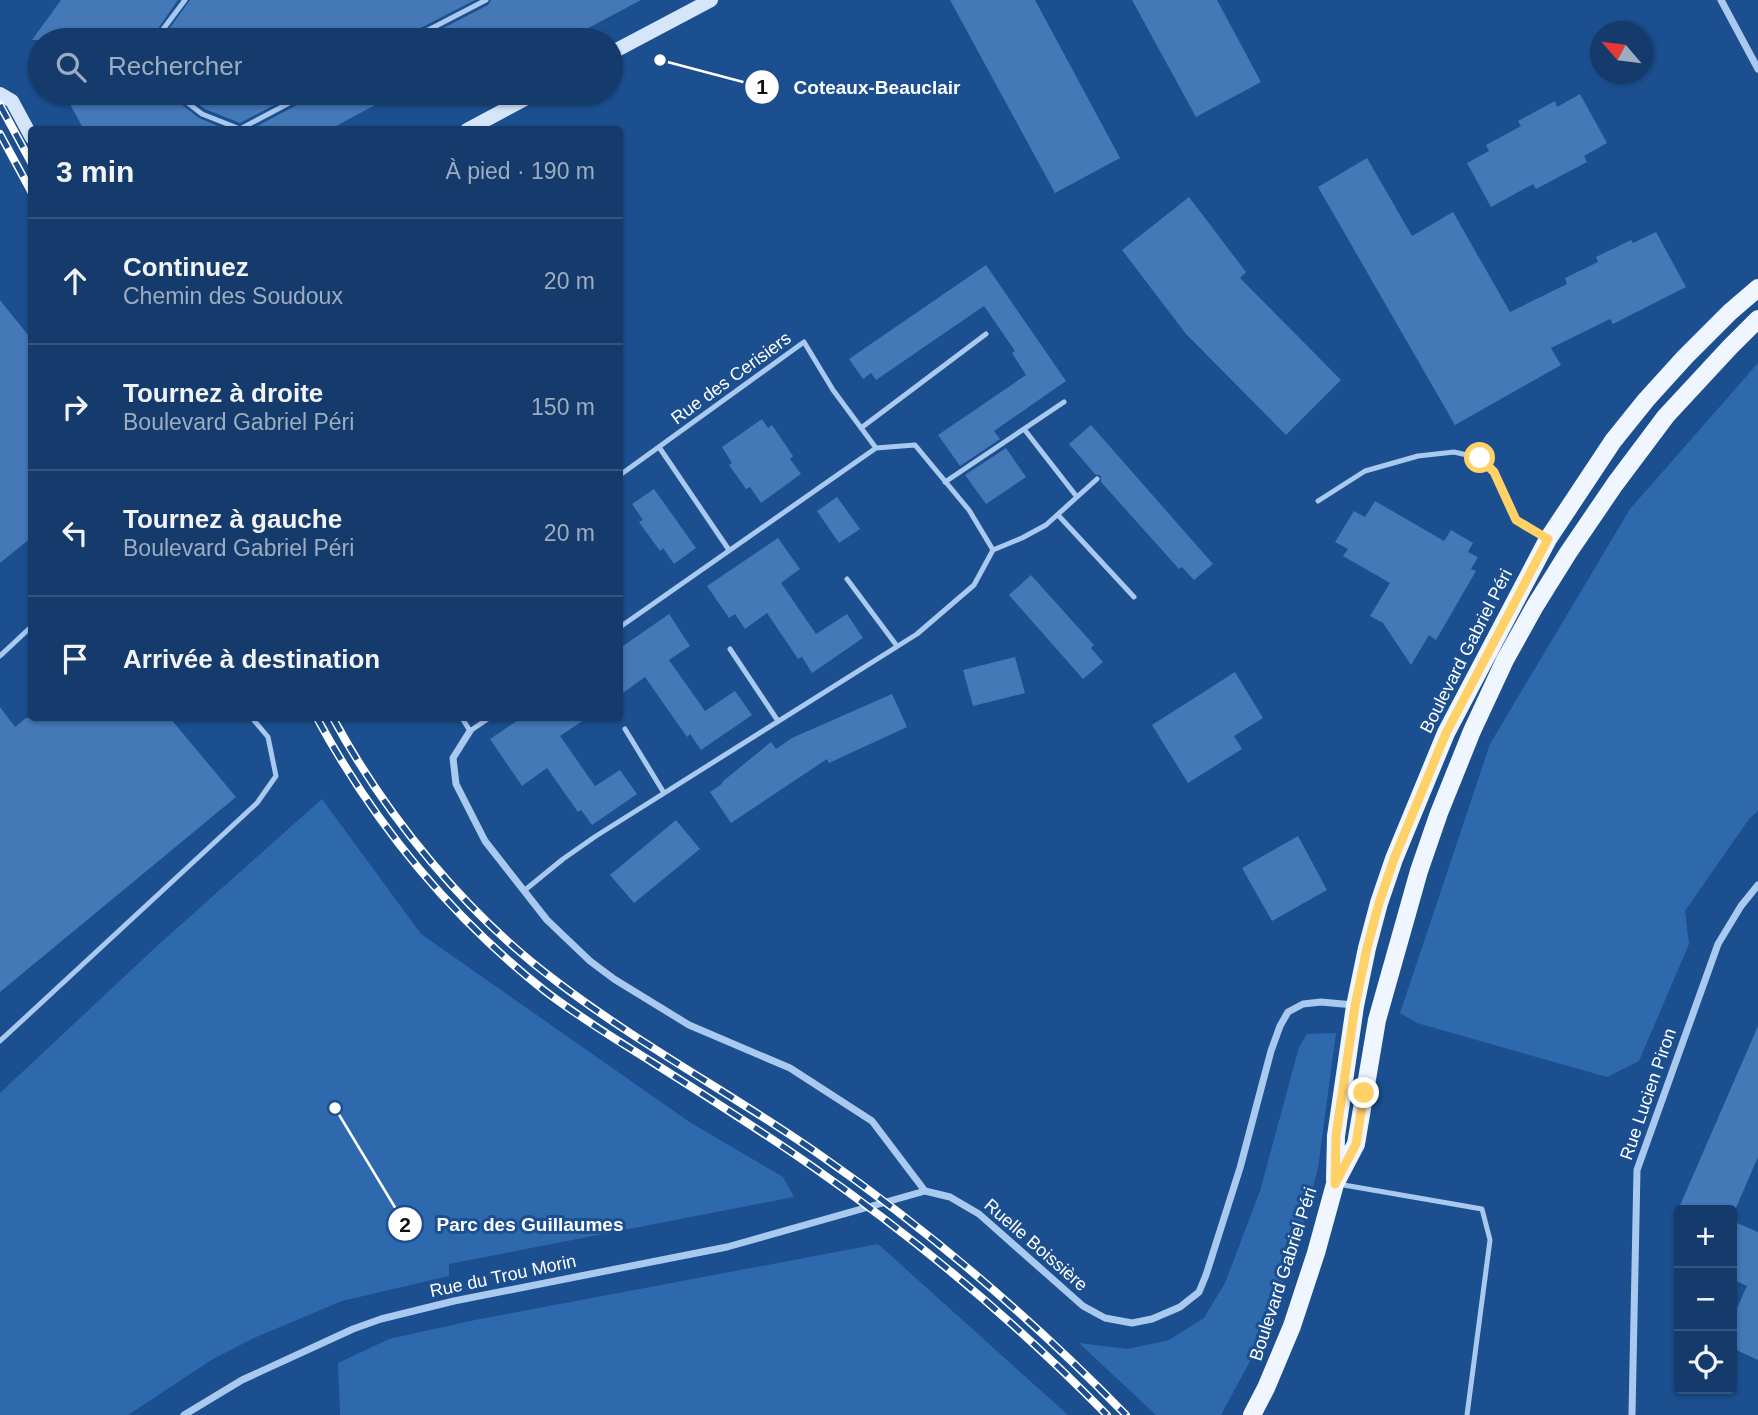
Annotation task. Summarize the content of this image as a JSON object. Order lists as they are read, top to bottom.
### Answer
{
  "streets": {
    "main road": ["Boulevard Gabriel Péri"],
    "street": ["Rue Lucien Piron", "Ruelle Boissière", "Rue du Trou Morin"],
    "lane": ["Rue des Cerisiers"]
  },
  "crossings": [
    ["Boulevard Gabriel Péri", "Ruelle Boissière"],
    ["Ruelle Boissière", "Rue du Trou Morin"]
  ],
  "places": ["Coteaux-Beauclair", "Parc des Guillaumes"],
  "north": "top left",
  "page": {
    "search": "Rechercher",
    "heading": ["3 min", "À pied · 190 m"],
    "list": [
      ["Continuez", "Chemin des Soudoux", "20 m"],
      ["Tournez à droite", "Boulevard Gabriel Péri", "150 m"],
      ["Tournez à gauche", "Boulevard Gabriel Péri", "20 m"],
      "Arrivée à destination"
    ],
    "map_buttons": ["+", "−"]
  }
}
